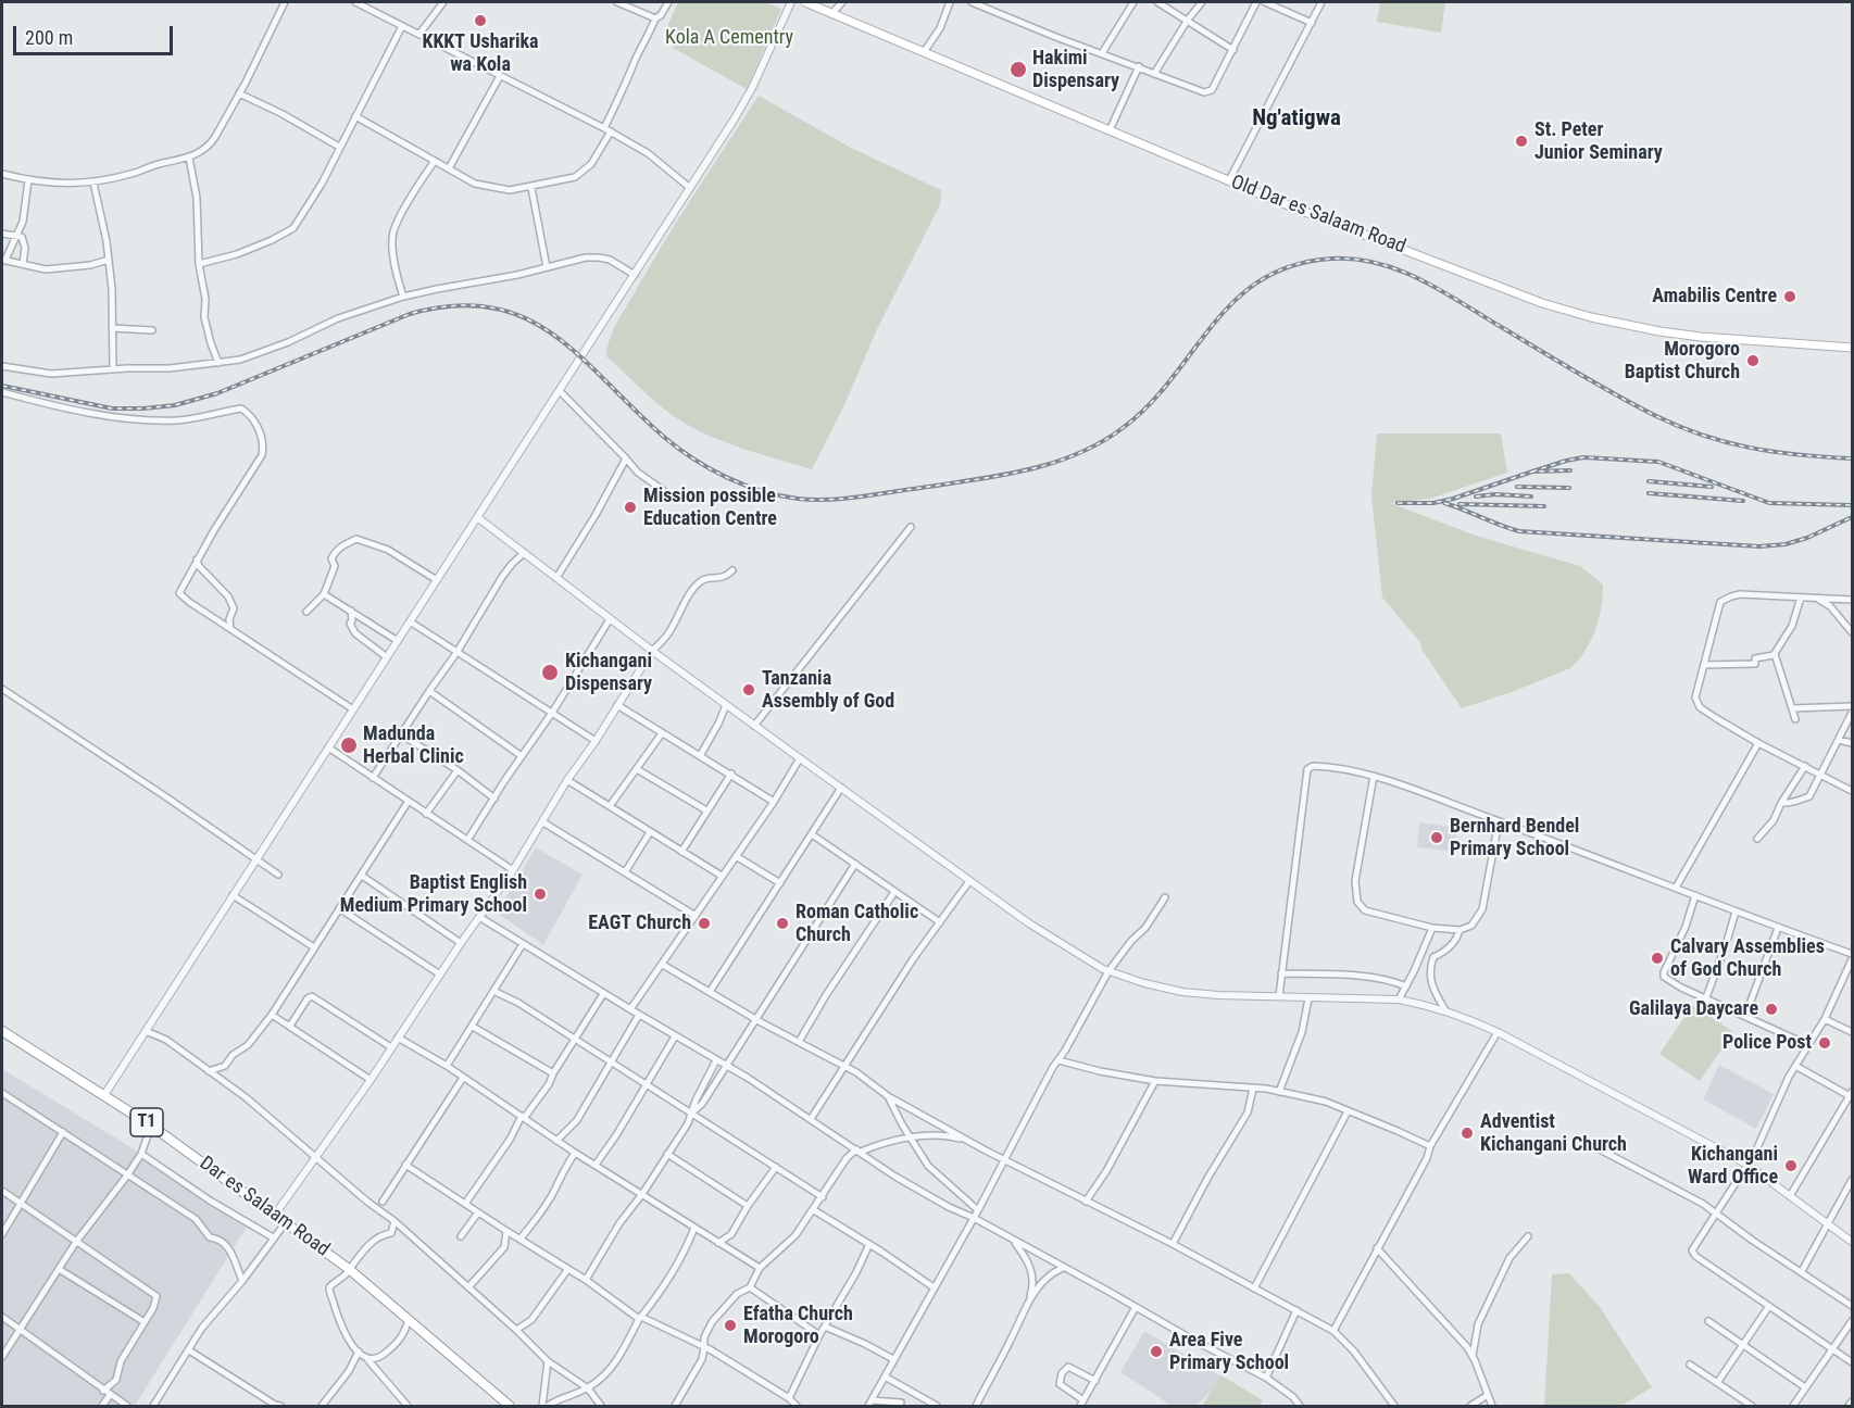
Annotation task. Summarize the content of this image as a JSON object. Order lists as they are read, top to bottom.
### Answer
{
  "streets": {
    "highway": ["T1", "Dar es Salaam Road"],
    "main road": ["Old Dar es Salaam Road"]
  },
  "districts": ["Ng'atigwa"],
  "parks": ["Kola A Cementry"],
  "places": [
    "KKKT Usharika wa Kola",
    "Hakimi Dispensary",
    "St. Peter Junior Seminary",
    "Amabilis Centre",
    "Morogoro Baptist Church",
    "Mission possible Education Centre",
    "Kichangani Dispensary",
    "Tanzania Assembly of God",
    "Madunda Herbal Clinic",
    "Bernhard Bendel Primary School",
    "Baptist English Medium Primary School",
    "EAGT Church",
    "Roman Catholic Church",
    "Calvary Assemblies of God Church",
    "Galilaya Daycare",
    "Police Post",
    "Adventist Kichangani Church",
    "Kichangani Ward Office",
    "Efatha Church Morogoro",
    "Area Five Primary School"
  ],
  "scale_bar": "200 m"
}
